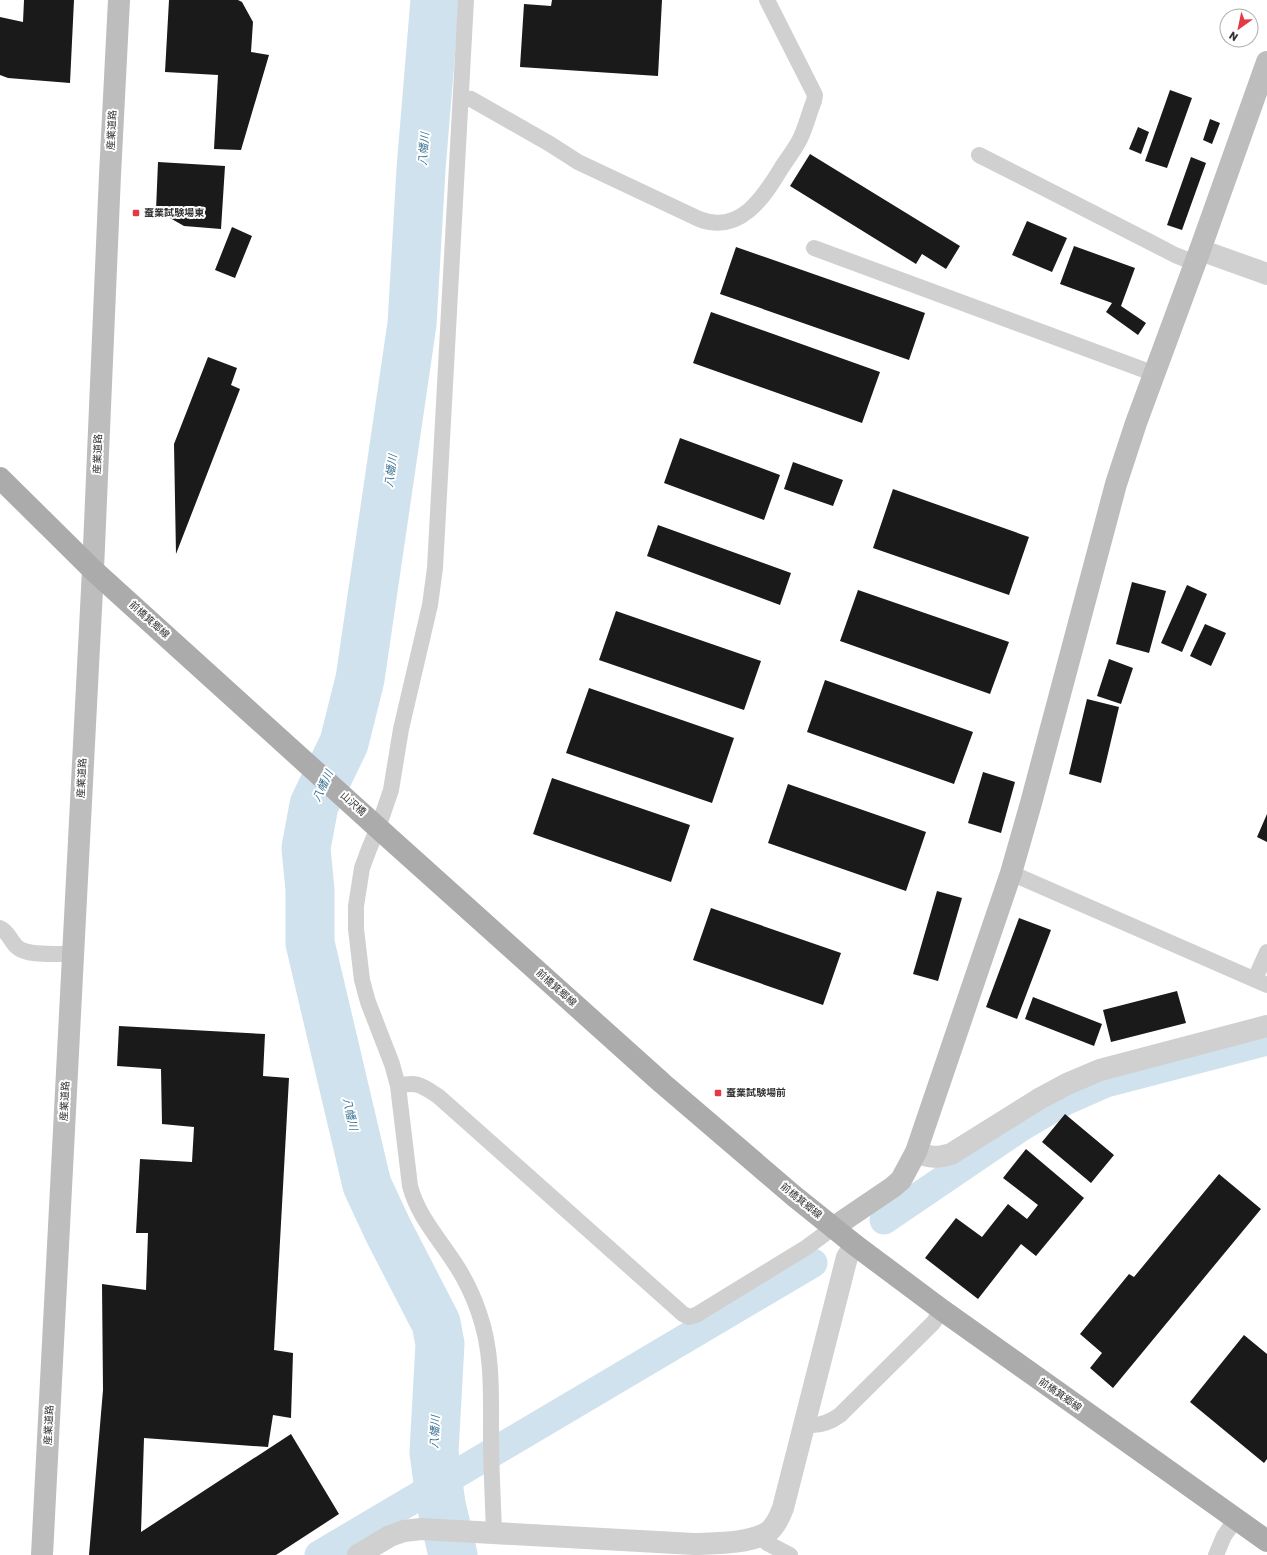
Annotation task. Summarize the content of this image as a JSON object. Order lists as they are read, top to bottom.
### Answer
{
  "streets": {
    "main road": ["前橋箕郷線", "山沢橋"],
    "street": ["産業道路"]
  },
  "crossings": [
    ["産業道路", "前橋箕郷線"],
    ["前橋箕郷線", "山沢橋"]
  ],
  "water": ["八幡川"],
  "places": {
    "transit": ["蚕業試験場東", "蚕業試験場前"]
  },
  "north": "bottom left"
}
